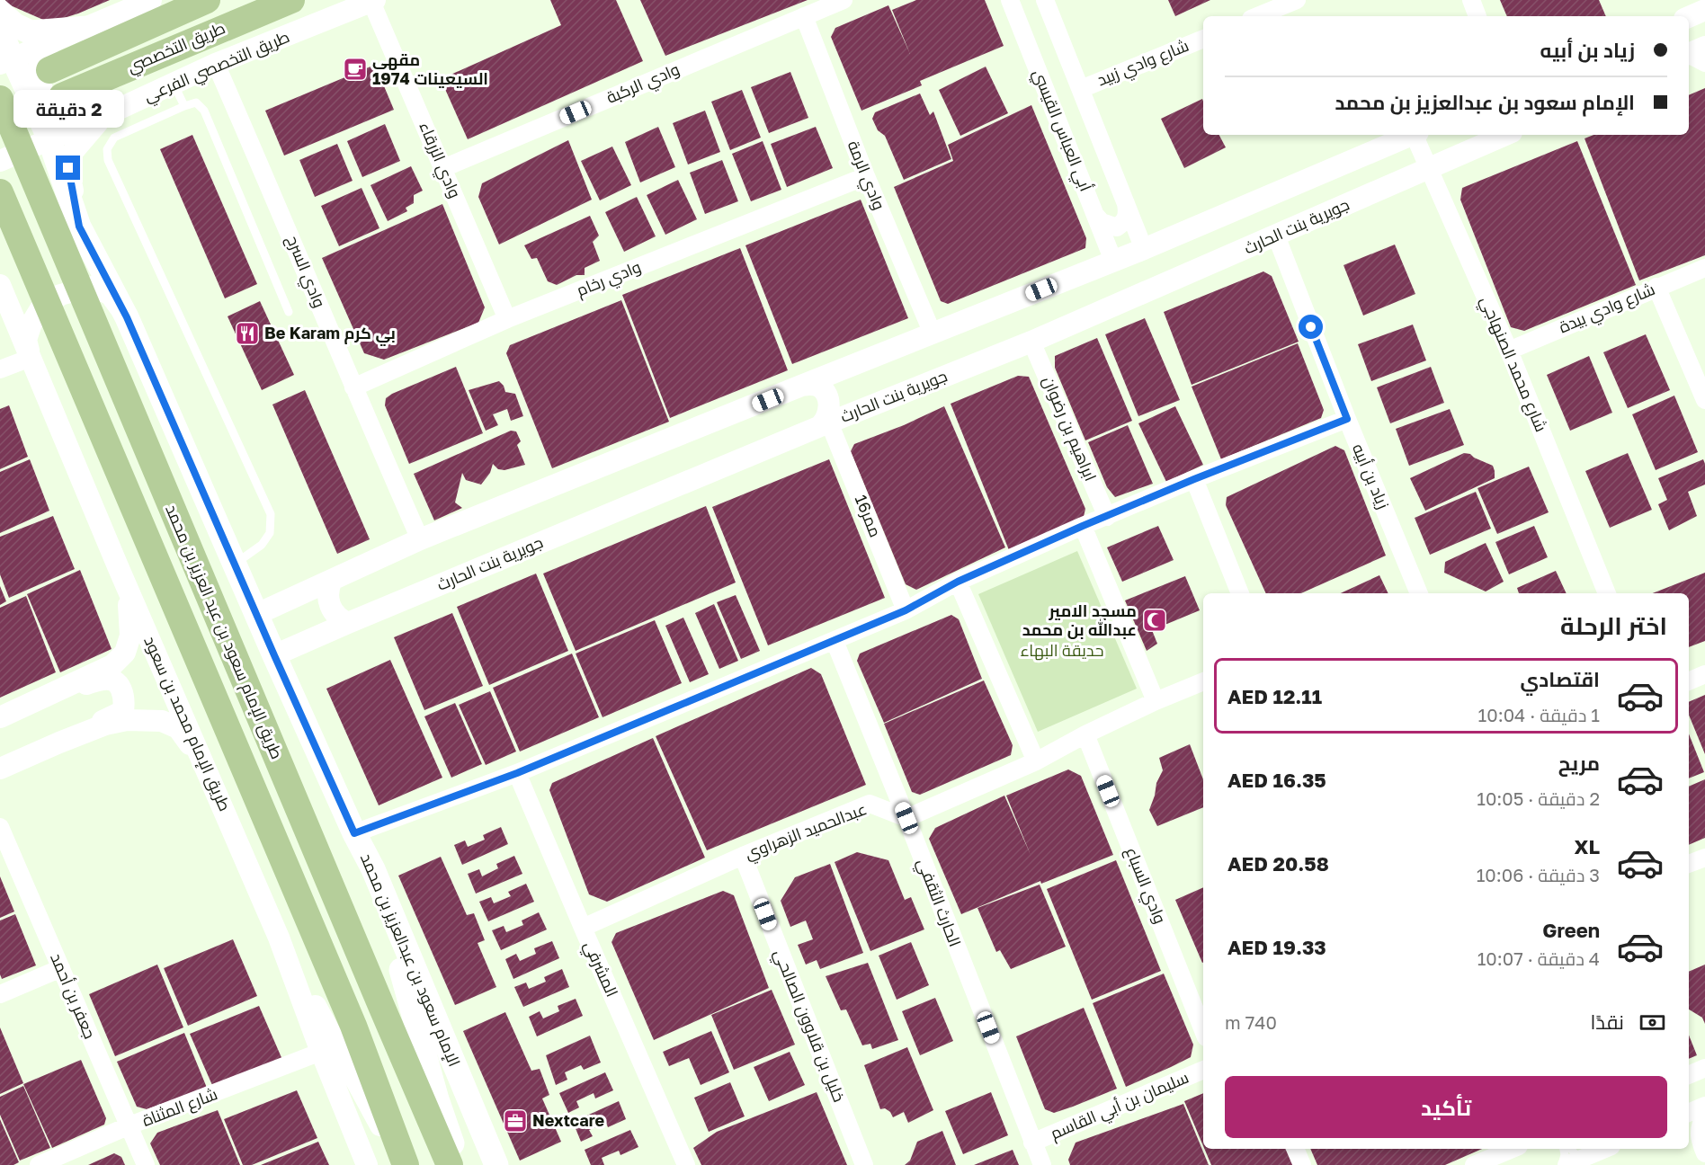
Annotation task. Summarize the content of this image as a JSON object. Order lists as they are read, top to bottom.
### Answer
{
  "streets": {
    "main road": ["طريق التخصصي", "طريق الإمام سعود بن عبد العزيز بن محمد", "الإمام سعود بن عبدالعزيز بن محمد"],
    "street": [
      "شارع وادي زبيد",
      "طريق التخصصي الفرعي",
      "وادي الركبة",
      "أبي العباس القيسي",
      "وادي الزرقاء",
      "وادي الرمة",
      "جويرية بنت الحارث",
      "وادي السرح",
      "وادي رخام",
      "شارع وادي بيدة",
      "شارع محمد الصنهاجي",
      "ابراهيم بن رضوان",
      "زياد بن أبيه",
      "ممر16",
      "طريق الإمام محمد بن سعود",
      "عبدالحميد الزهراوي",
      "وادي السباع",
      "الحارث الثقفي",
      "المشرفي",
      "جعفر بن أحمد",
      "خليل بن قلاوون الصالحي",
      "سليمان بن أبي القاسم",
      "شارع المثناة"
    ]
  },
  "crossings": [
    ["شارع وادي زبيد", "أبي العباس القيسي"],
    ["طريق التخصصي الفرعي", "وادي الزرقاء"],
    ["طريق التخصصي الفرعي", "وادي السرح"],
    ["طريق التخصصي الفرعي", "الإمام سعود بن عبدالعزيز بن محمد"],
    ["وادي الركبة", "وادي الزرقاء"],
    ["وادي الركبة", "وادي الرمة"],
    ["وادي الزرقاء", "وادي رخام"],
    ["وادي الرمة", "وادي رخام"],
    ["جويرية بنت الحارث", "شارع محمد الصنهاجي"],
    ["جويرية بنت الحارث", "ابراهيم بن رضوان"],
    ["جويرية بنت الحارث", "زياد بن أبيه"],
    ["جويرية بنت الحارث", "ممر16"],
    ["جويرية بنت الحارث", "الإمام سعود بن عبدالعزيز بن محمد"],
    ["وادي السرح", "وادي رخام"],
    ["شارع وادي بيدة", "شارع محمد الصنهاجي"],
    ["طريق الإمام محمد بن سعود", "شارع المثناة"],
    ["عبدالحميد الزهراوي", "الحارث الثقفي"],
    ["عبدالحميد الزهراوي", "المشرفي"],
    ["عبدالحميد الزهراوي", "خليل بن قلاوون الصالحي"],
    ["الحارث الثقفي", "سليمان بن أبي القاسم"],
    ["جعفر بن أحمد", "شارع المثناة"]
  ],
  "parks": ["حديقة البهاء"],
  "places": {
    "cafe": ["مقهى السيعينات 1974"],
    "restaurant": ["Be Karam بي كرم"],
    "mosque": ["مسجد الامير عبدالله بن محمد"],
    "office": ["Nextcare"]
  },
  "page": {
    "banner": ["زياد بن أبيه", "الإمام سعود بن عبدالعزيز بن محمد"],
    "bubble": "2 دقيقة",
    "heading": "اختر الرحلة",
    "list": [
      {
        "name": "اقتصادي",
        "note": "1 دقيقة · 10:04",
        "value": "AED 12.11"
      },
      {
        "name": "مريح",
        "note": "2 دقيقة · 10:05",
        "value": "AED 16.35"
      },
      {
        "name": "XL",
        "note": "3 دقيقة · 10:06",
        "value": "AED 20.58"
      },
      {
        "name": "Green",
        "note": "4 دقيقة · 10:07",
        "value": "AED 19.33"
      }
    ],
    "pay": ["نقدًا", "740 m"],
    "buttons": "تأكيد"
  }
}
